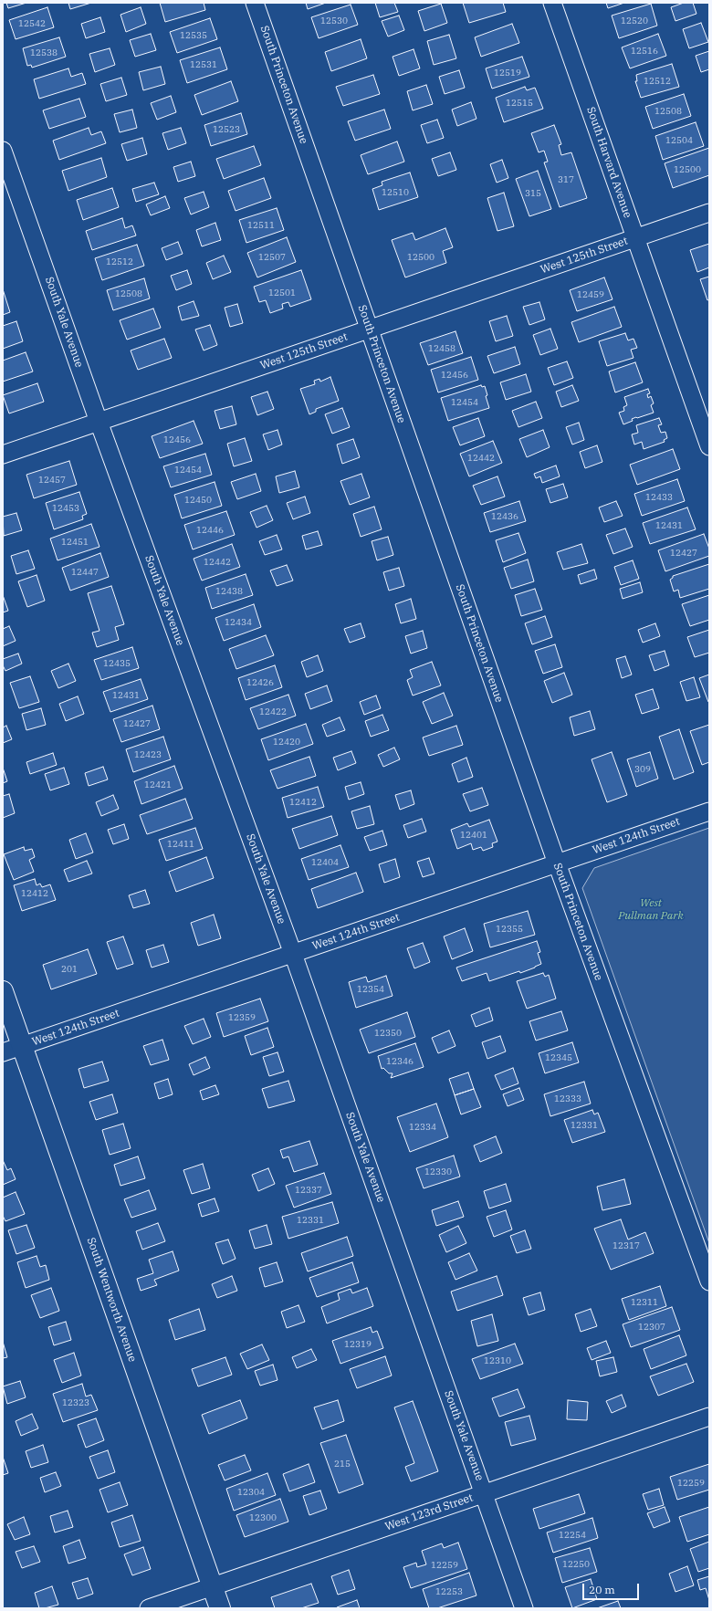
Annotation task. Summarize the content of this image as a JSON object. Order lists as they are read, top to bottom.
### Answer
{
  "streets": {
    "street": [
      "South Princeton Avenue",
      "South Harvard Avenue",
      "West 125th Street",
      "South Yale Avenue",
      "West 124th Street",
      "South Wentworth Avenue",
      "West 123rd Street"
    ]
  },
  "crossings": [
    ["South Princeton Avenue", "West 125th Street"],
    ["South Princeton Avenue", "West 124th Street"],
    ["South Harvard Avenue", "West 125th Street"],
    ["West 125th Street", "South Yale Avenue"],
    ["South Yale Avenue", "West 124th Street"],
    ["South Yale Avenue", "West 123rd Street"],
    ["West 124th Street", "South Wentworth Avenue"],
    ["South Wentworth Avenue", "West 123rd Street"]
  ],
  "parks": ["West Pullman Park"],
  "house_numbers": [
    "12530",
    "12520",
    "12542",
    "12535",
    "12516",
    "12538",
    "12531",
    "12519",
    "12512",
    "12515",
    "12508",
    "12523",
    "12504",
    "12500",
    "317",
    "12510",
    "315",
    "12511",
    "12507",
    "12500",
    "12512",
    "12501",
    "12508",
    "12459",
    "12458",
    "12456",
    "12454",
    "12456",
    "12442",
    "12454",
    "12457",
    "12433",
    "12450",
    "12453",
    "12436",
    "12431",
    "12446",
    "12451",
    "12427",
    "12442",
    "12447",
    "12438",
    "12434",
    "12435",
    "12426",
    "12431",
    "12422",
    "12427",
    "12420",
    "12423",
    "309",
    "12421",
    "12412",
    "12401",
    "12411",
    "12404",
    "12412",
    "12355",
    "201",
    "12354",
    "12359",
    "12350",
    "12345",
    "12346",
    "12333",
    "12331",
    "12334",
    "12330",
    "12337",
    "12331",
    "12317",
    "12311",
    "12307",
    "12319",
    "12310",
    "12323",
    "215",
    "12259",
    "12304",
    "12300",
    "12254",
    "12250",
    "12259",
    "12253"
  ],
  "scale_bar": "20 m"
}
